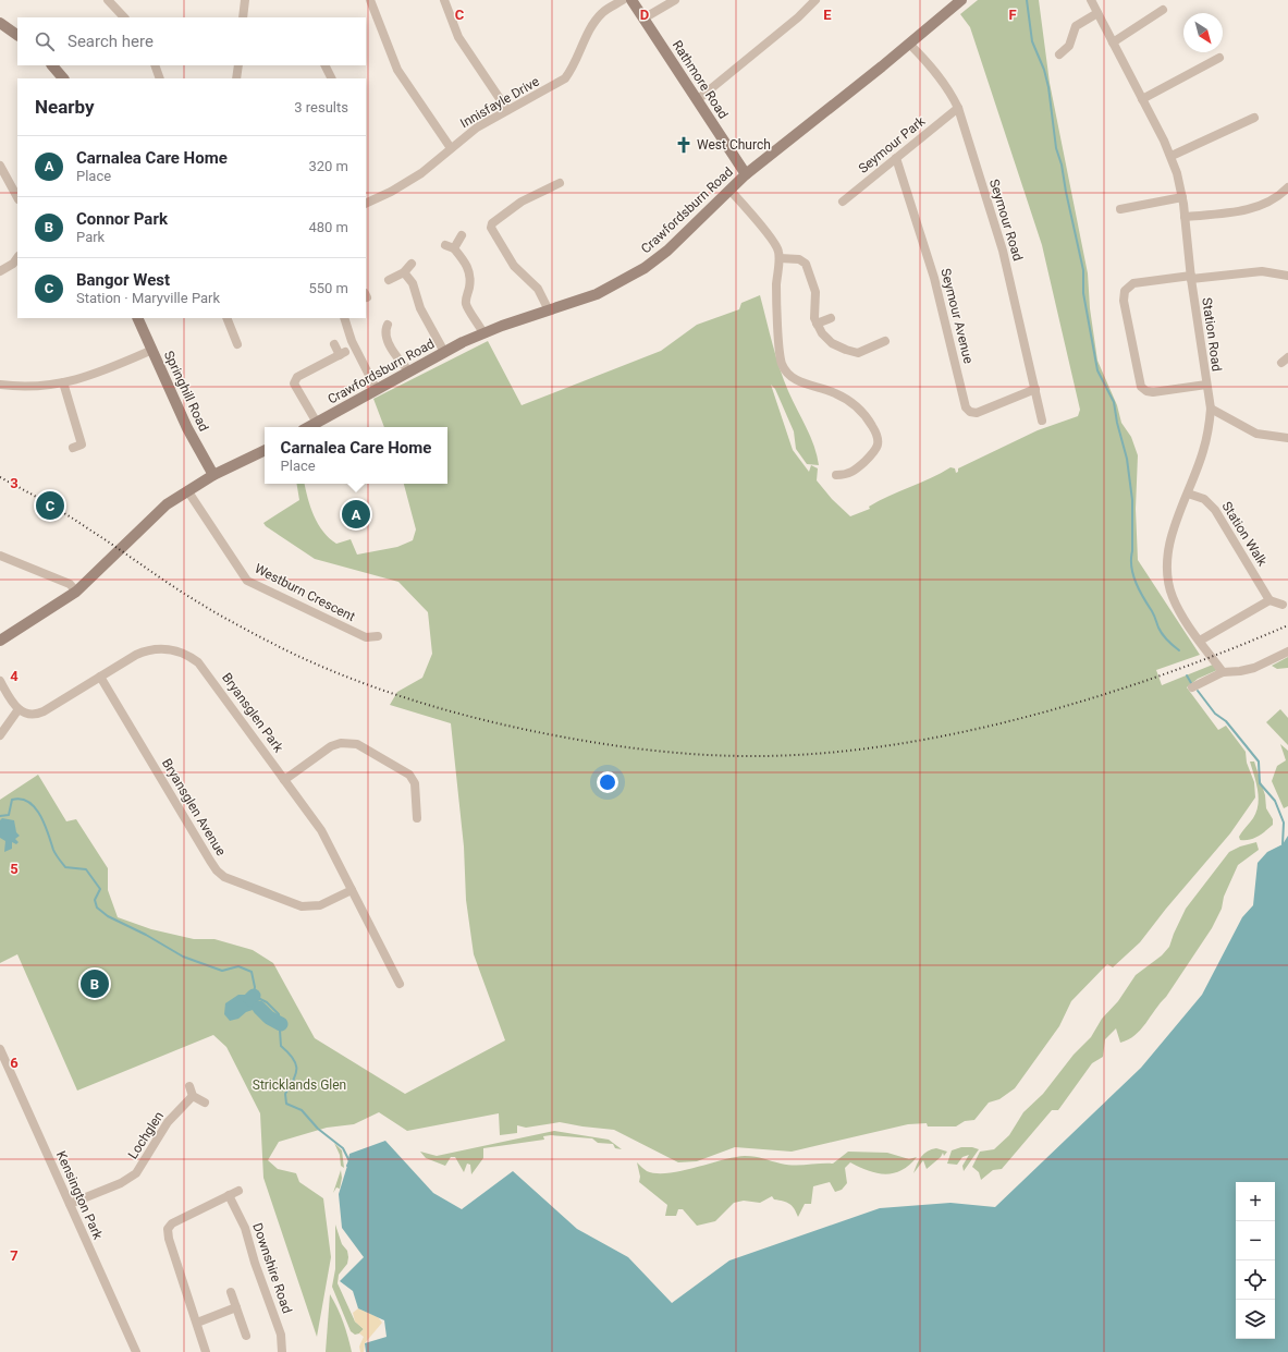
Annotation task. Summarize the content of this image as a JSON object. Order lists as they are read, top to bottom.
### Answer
{
  "streets": {
    "main road": ["Rathmore Road", "Crawfordsburn Road", "Springhill Road"],
    "street": [
      "Innisfayle Drive",
      "Seymour Park",
      "Seymour Road",
      "Seymour Avenue",
      "Station Road",
      "Station Walk",
      "Westburn Crescent",
      "Bryansglen Park",
      "Bryansglen Avenue",
      "Lochglen",
      "Kensington Park",
      "Downshire Road"
    ]
  },
  "crossings": [
    ["Rathmore Road", "Crawfordsburn Road"],
    ["Seymour Park", "Seymour Road"],
    ["Seymour Park", "Seymour Avenue"],
    ["Crawfordsburn Road", "Seymour Road"],
    ["Seymour Road", "Seymour Avenue"],
    ["Station Road", "Station Walk"],
    ["Bryansglen Park", "Bryansglen Avenue"],
    ["Lochglen", "Kensington Park"]
  ],
  "parks": ["Stricklands Glen"],
  "places": {
    "church": ["West Church"]
  },
  "north": "bottom right",
  "page": {
    "search": "Search here",
    "heading": ["Nearby", "3 results"],
    "list": [
      {
        "mark": "A",
        "name": "Carnalea Care Home",
        "note": "Place",
        "value": "320 m"
      },
      {
        "mark": "B",
        "name": "Connor Park",
        "note": "Park",
        "value": "480 m"
      },
      {
        "mark": "C",
        "name": "Bangor West",
        "note": "Station · Maryville Park",
        "value": "550 m"
      }
    ],
    "popup": ["Carnalea Care Home", "Place"],
    "pins": ["C", "A", "B"],
    "map_buttons": ["+", "−"]
  },
  "grid": {
    "columns": [
      "C",
      "D",
      "E",
      "F"
    ],
    "rows": [
      "3",
      "4",
      "5",
      "6",
      "7"
    ]
  }
}
